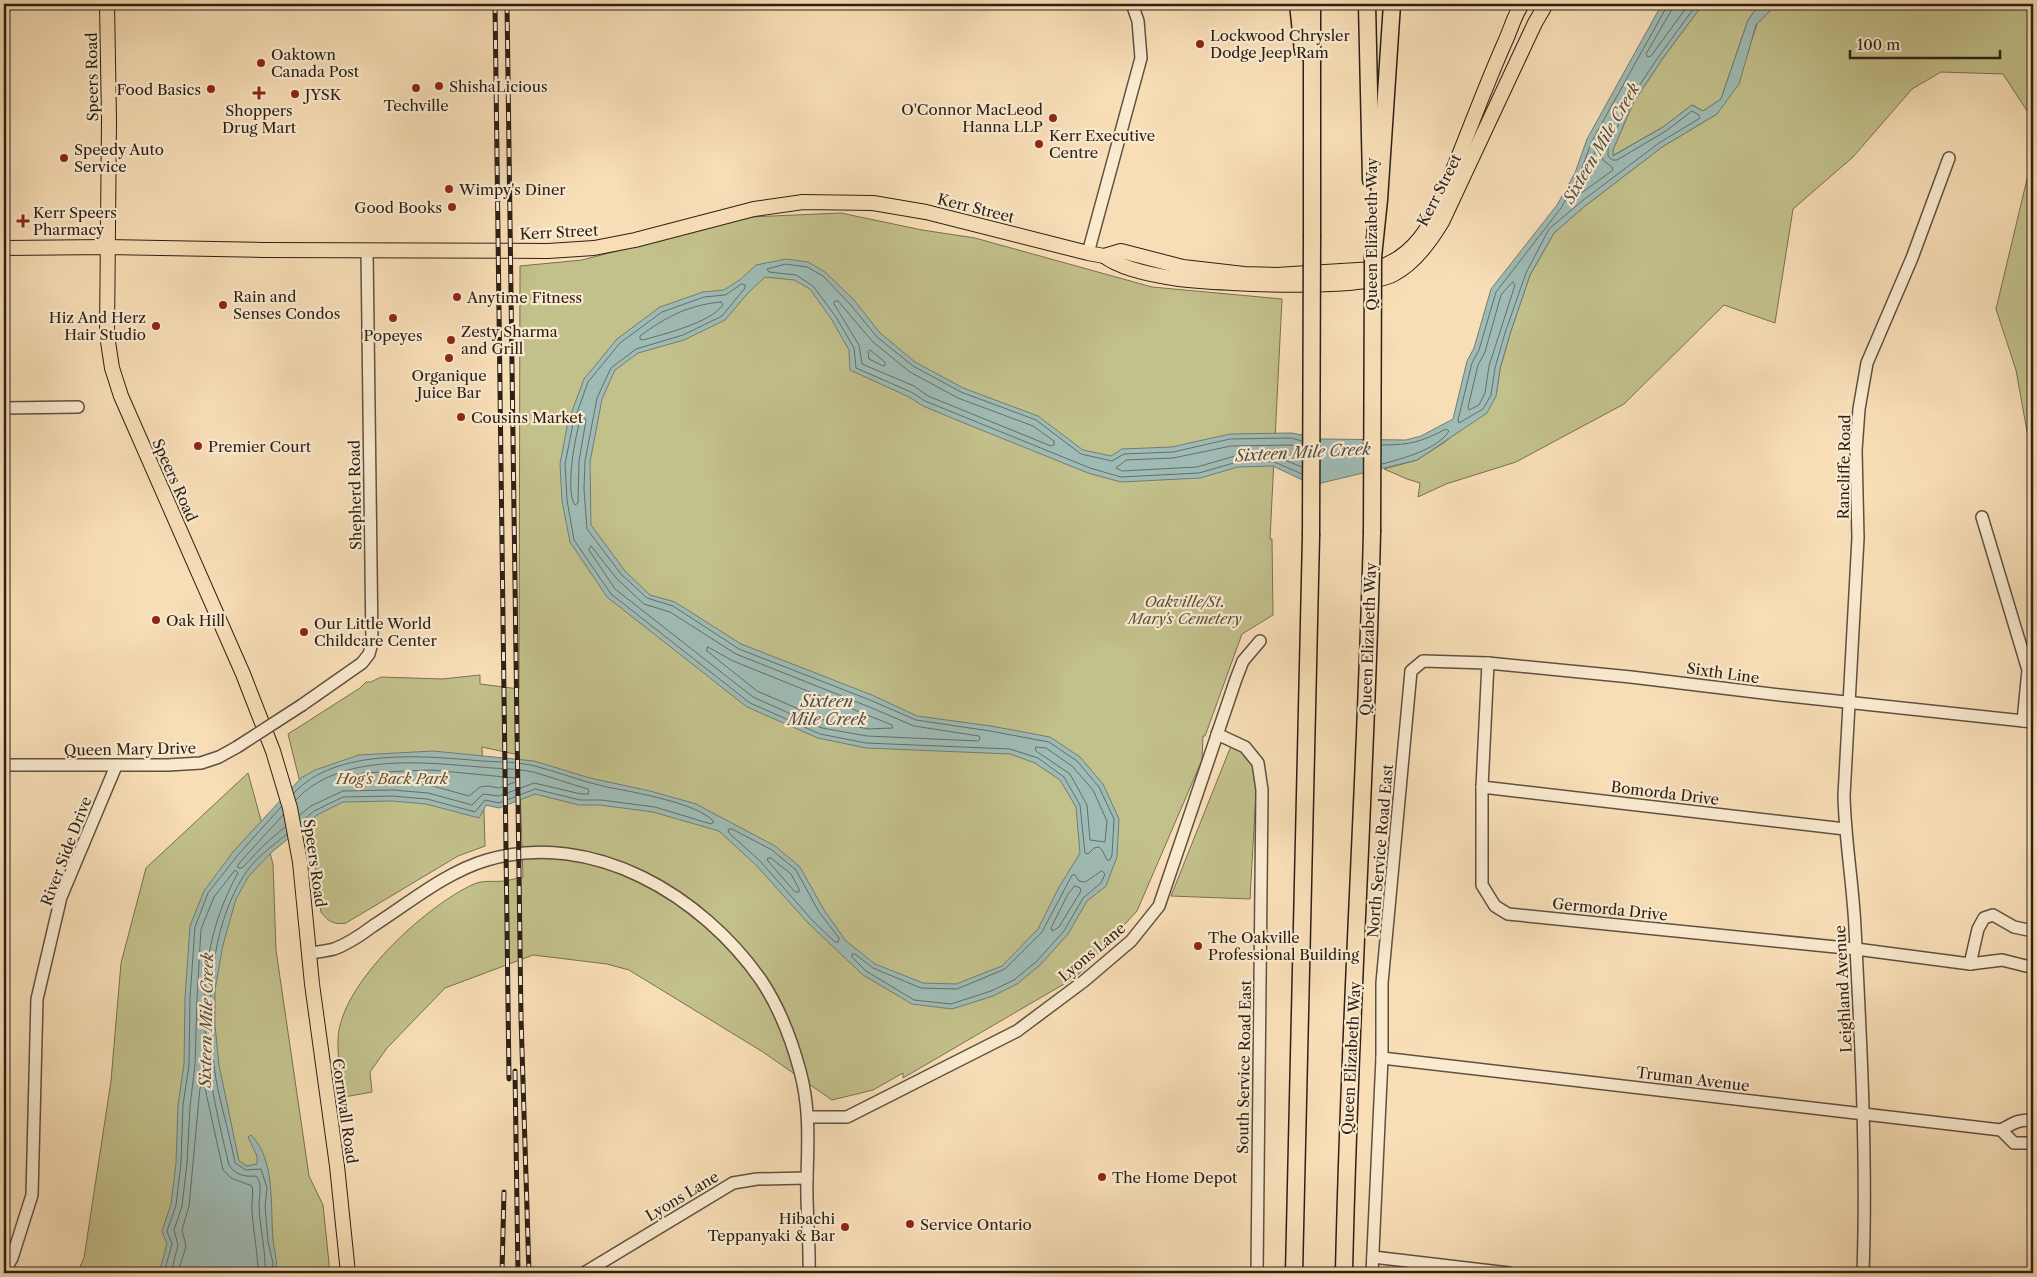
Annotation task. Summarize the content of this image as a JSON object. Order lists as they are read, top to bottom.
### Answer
{
  "streets": {
    "highway": ["Queen Elizabeth Way"],
    "main road": ["Speers Road", "Kerr Street", "Cornwall Road"],
    "street": [
      "Rancliffe Road",
      "Shepherd Road",
      "Sixth Line",
      "Queen Mary Drive",
      "Bomorda Drive",
      "River Side Drive",
      "North Service Road East",
      "Germorda Drive",
      "Lyons Lane",
      "Leighland Avenue",
      "South Service Road East",
      "Truman Avenue"
    ]
  },
  "crossings": [
    ["Speers Road", "Kerr Street"],
    ["Speers Road", "Cornwall Road"],
    ["Kerr Street", "Shepherd Road"],
    ["Rancliffe Road", "Sixth Line"],
    ["Rancliffe Road", "Leighland Avenue"],
    ["Shepherd Road", "Queen Mary Drive"],
    ["Sixth Line", "North Service Road East"],
    ["Sixth Line", "Germorda Drive"],
    ["Sixth Line", "Leighland Avenue"],
    ["Queen Mary Drive", "River Side Drive"],
    ["Bomorda Drive", "Germorda Drive"],
    ["Bomorda Drive", "Leighland Avenue"],
    ["North Service Road East", "Truman Avenue"],
    ["Germorda Drive", "Leighland Avenue"],
    ["Lyons Lane", "South Service Road East"],
    ["Leighland Avenue", "Truman Avenue"]
  ],
  "water": ["Sixteen Mile Creek"],
  "parks": ["Oakville/St. Mary's Cemetery", "Hog's Back Park"],
  "places": {
    "other": [
      "Lockwood Chrysler Dodge Jeep Ram",
      "Oaktown Canada Post",
      "ShishaLicious",
      "Techville",
      "Food Basics",
      "JYSK",
      "O'Connor MacLeod Hanna LLP",
      "Kerr Executive Centre",
      "Speedy Auto Service",
      "Wimpy's Diner",
      "Good Books",
      "Anytime Fitness",
      "Rain and Senses Condos",
      "Popeyes",
      "Hiz And Herz Hair Studio",
      "Zesty Sharma and Grill",
      "Organique Juice Bar",
      "Cousins Market",
      "Premier Court",
      "Oak Hill",
      "Our Little World Childcare Center",
      "The Oakville Professional Building",
      "The Home Depot",
      "Service Ontario",
      "Hibachi Teppanyaki & Bar"
    ],
    "health": ["Shoppers Drug Mart", "Kerr Speers Pharmacy"]
  },
  "scale_bar": "100 m"
}
